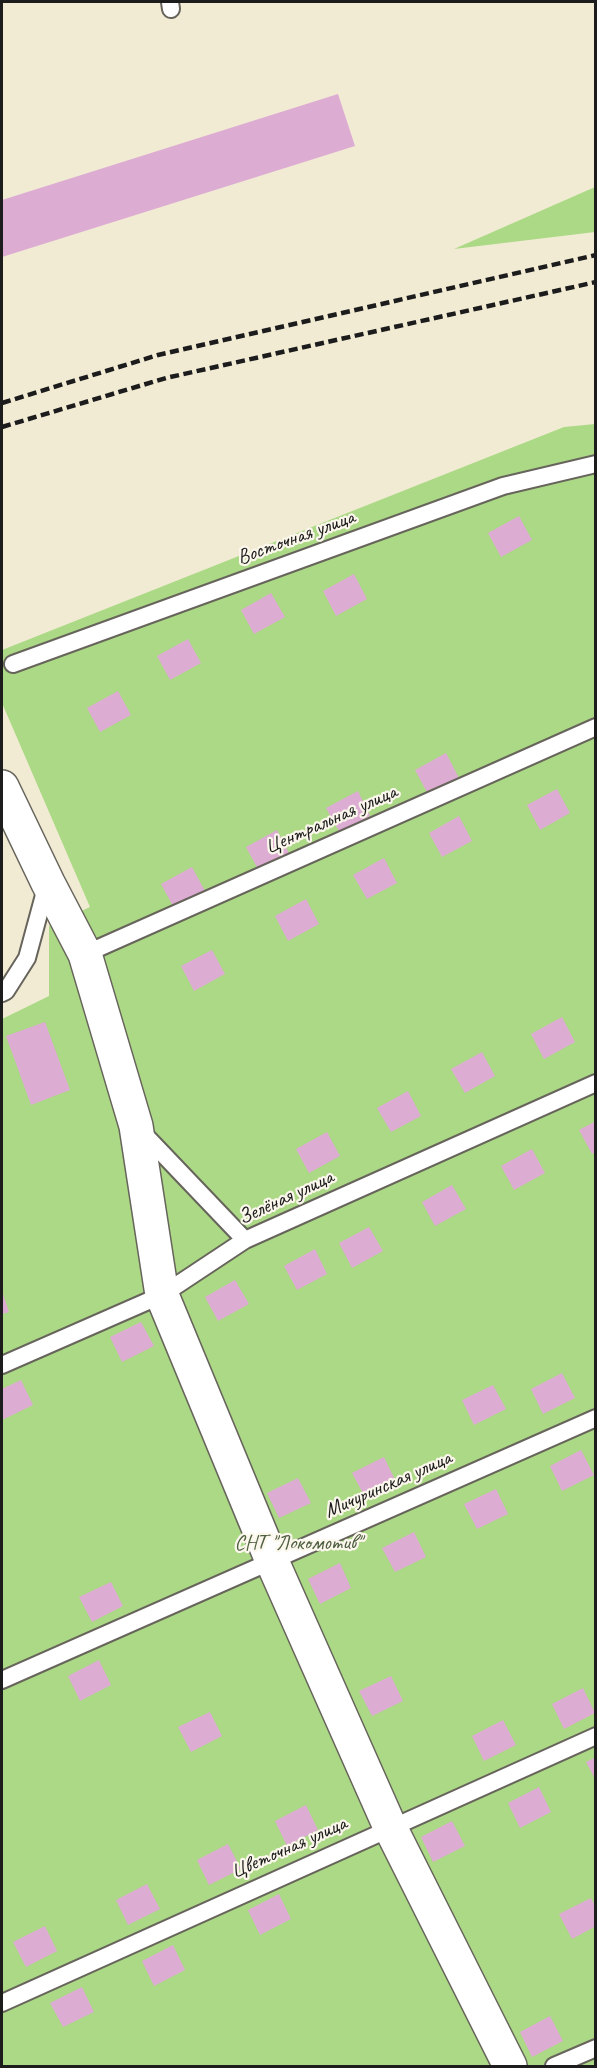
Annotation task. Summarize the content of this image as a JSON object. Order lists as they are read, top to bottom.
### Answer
{
  "streets": {
    "lane": [
      "Восточная улица",
      "Центральная улица",
      "Зелёная улица",
      "Мичуринская улица",
      "Цветочная улица"
    ]
  },
  "parks": ["СНТ \"Локомотив\""]
}
